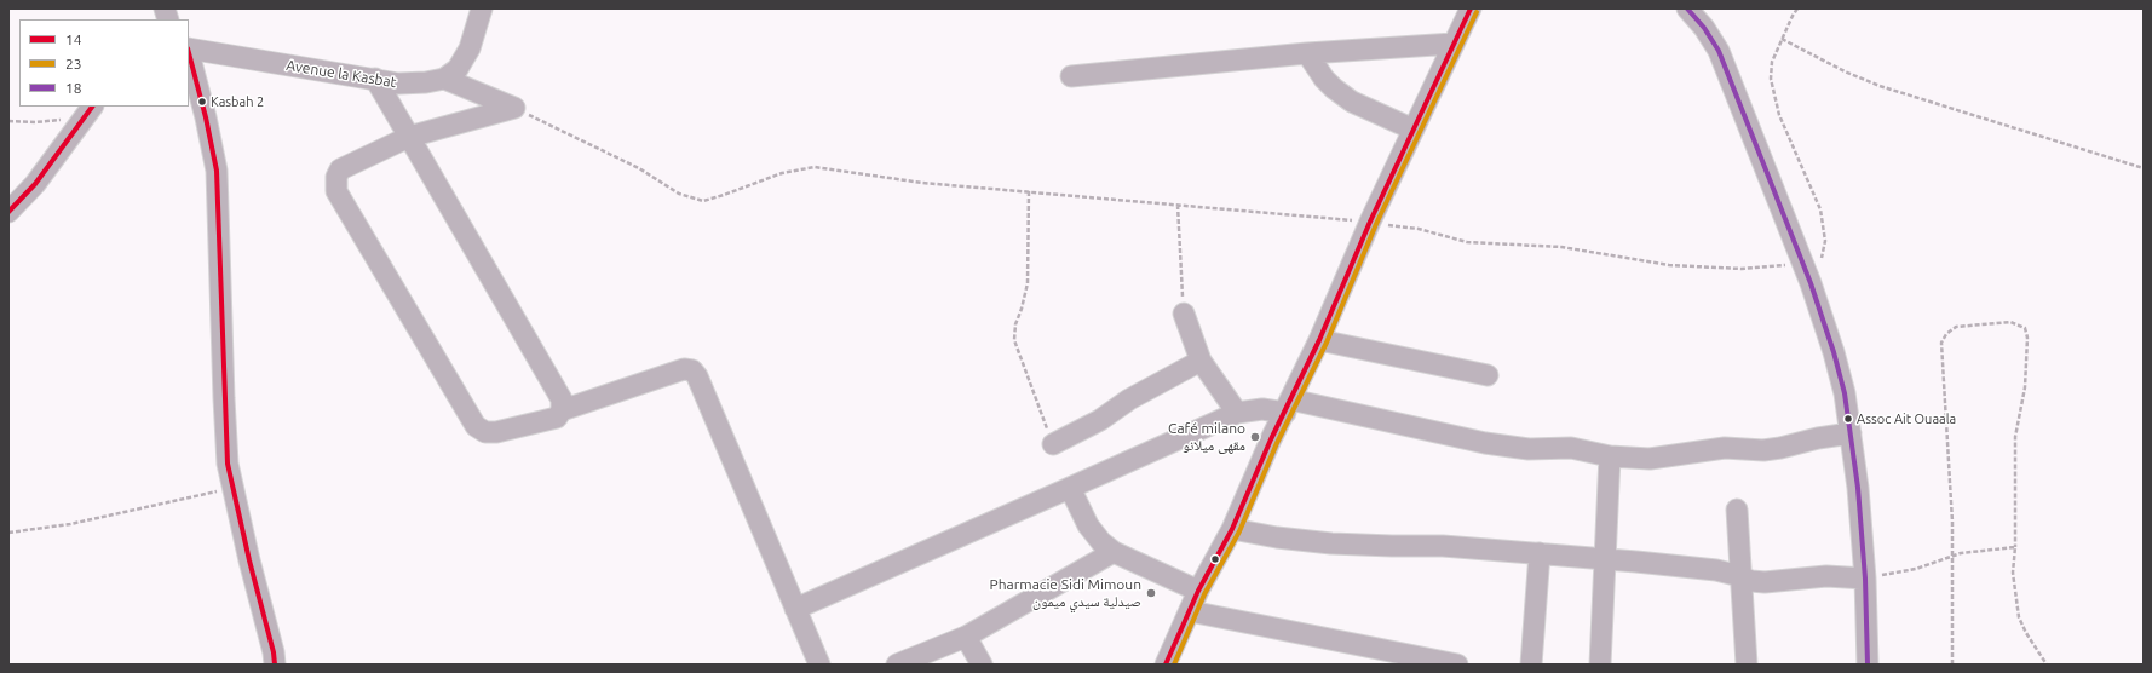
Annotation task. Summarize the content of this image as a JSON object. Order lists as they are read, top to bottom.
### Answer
{
  "streets": {
    "street": ["Avenue la Kasbat"]
  },
  "places": [
    "Kasbah 2",
    "Assoc Ait Ouaala",
    "Café milano مقهى ميلانو",
    "Pharmacie Sidi Mimoun صيدلية سيدي ميمون"
  ],
  "lines": ["transit line 14", "transit line 18", "transit line 23"],
  "legend": ["14", "23", "18"]
}
